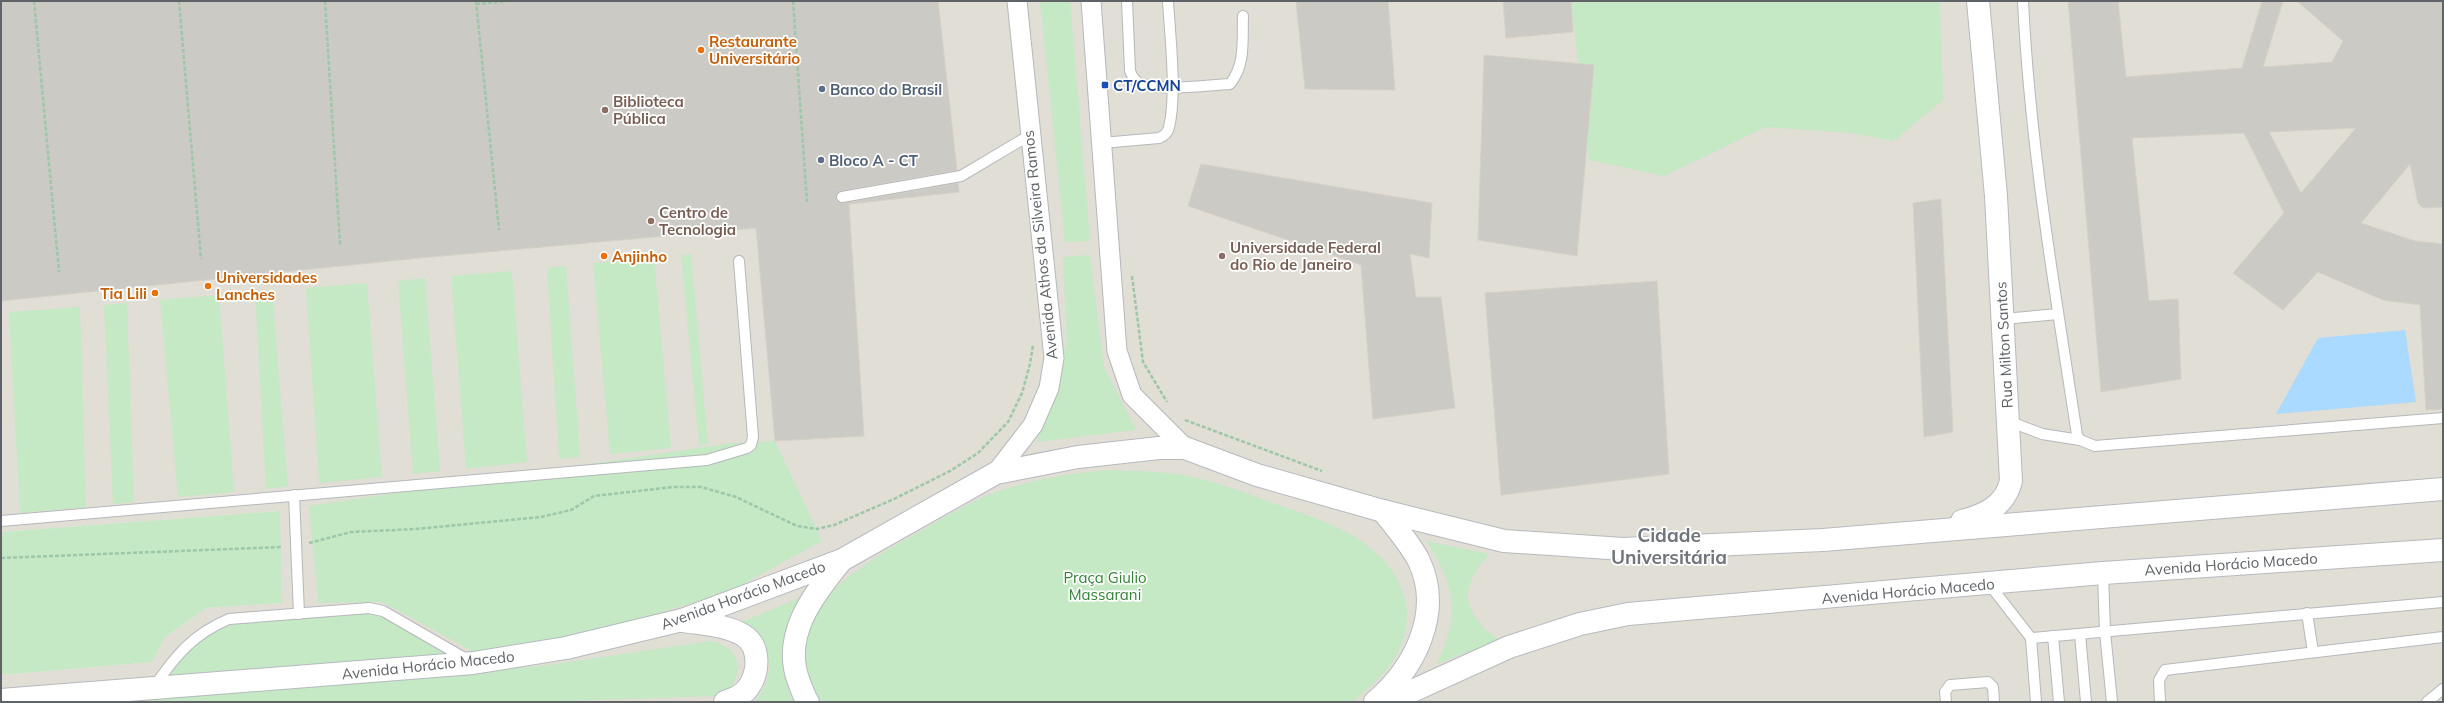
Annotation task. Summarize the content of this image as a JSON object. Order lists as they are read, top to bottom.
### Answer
{
  "streets": {
    "street": ["Avenida Athos da Silveira Ramos", "Rua Milton Santos", "Avenida Horácio Macedo"]
  },
  "districts": ["Cidade Universitária"],
  "parks": ["Praça Giulio Massarani"],
  "places": {
    "other": [
      "Restaurante Universitário",
      "Banco do Brasil",
      "Biblioteca Pública",
      "Bloco A - CT",
      "Centro de Tecnologia",
      "Anjinho",
      "Universidade Federal do Rio de Janeiro",
      "Universidades Lanches",
      "Tia Lili"
    ],
    "transit": ["CT/CCMN"]
  }
}
